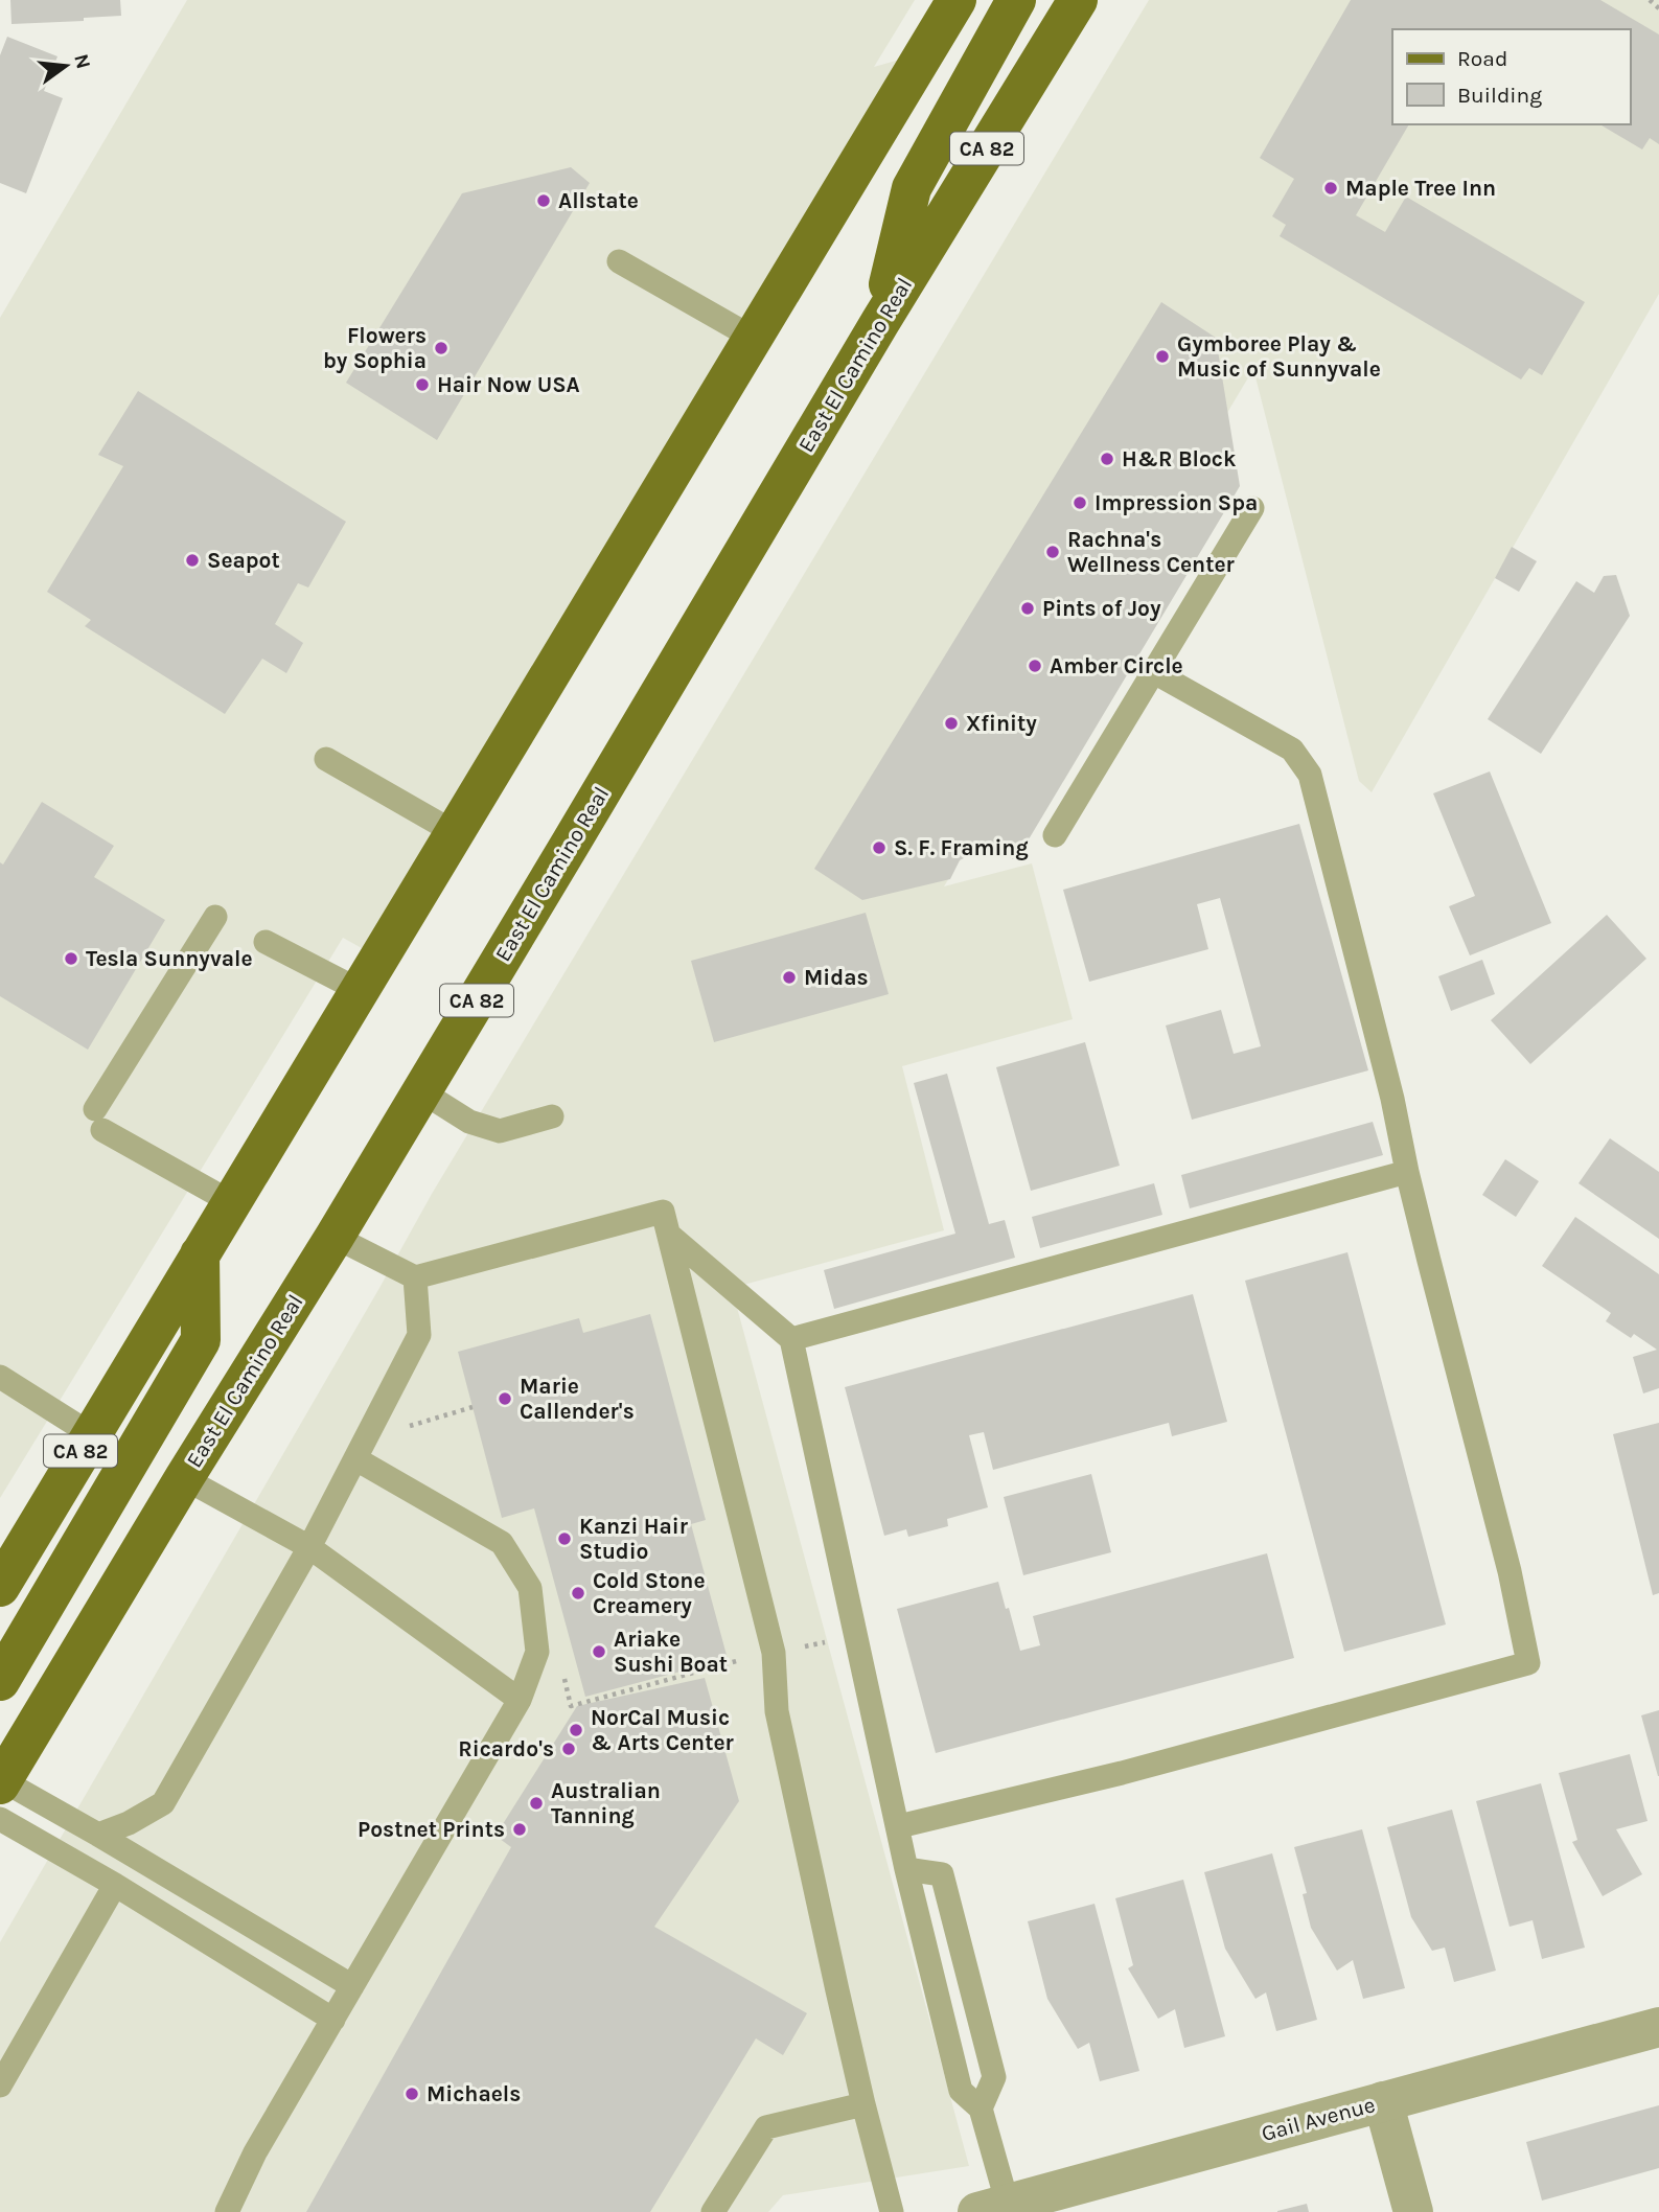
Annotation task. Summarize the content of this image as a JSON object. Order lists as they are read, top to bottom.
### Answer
{
  "streets": {
    "main road": ["CA 82", "East El Camino Real"],
    "street": ["Gail Avenue"]
  },
  "places": [
    "Maple Tree Inn",
    "Allstate",
    "Flowers by Sophia",
    "Gymboree Play & Music of Sunnyvale",
    "Hair Now USA",
    "H&R Block",
    "Impression Spa",
    "Rachna's Wellness Center",
    "Seapot",
    "Pints of Joy",
    "Amber Circle",
    "Xfinity",
    "S. F. Framing",
    "Tesla Sunnyvale",
    "Midas",
    "Marie Callender's",
    "Kanzi Hair Studio",
    "Cold Stone Creamery",
    "Ariake Sushi Boat",
    "NorCal Music & Arts Center",
    "Ricardo's",
    "Australian Tanning",
    "Postnet Prints",
    "Michaels"
  ],
  "legend": ["Road", "Building"],
  "north": "right"
}
